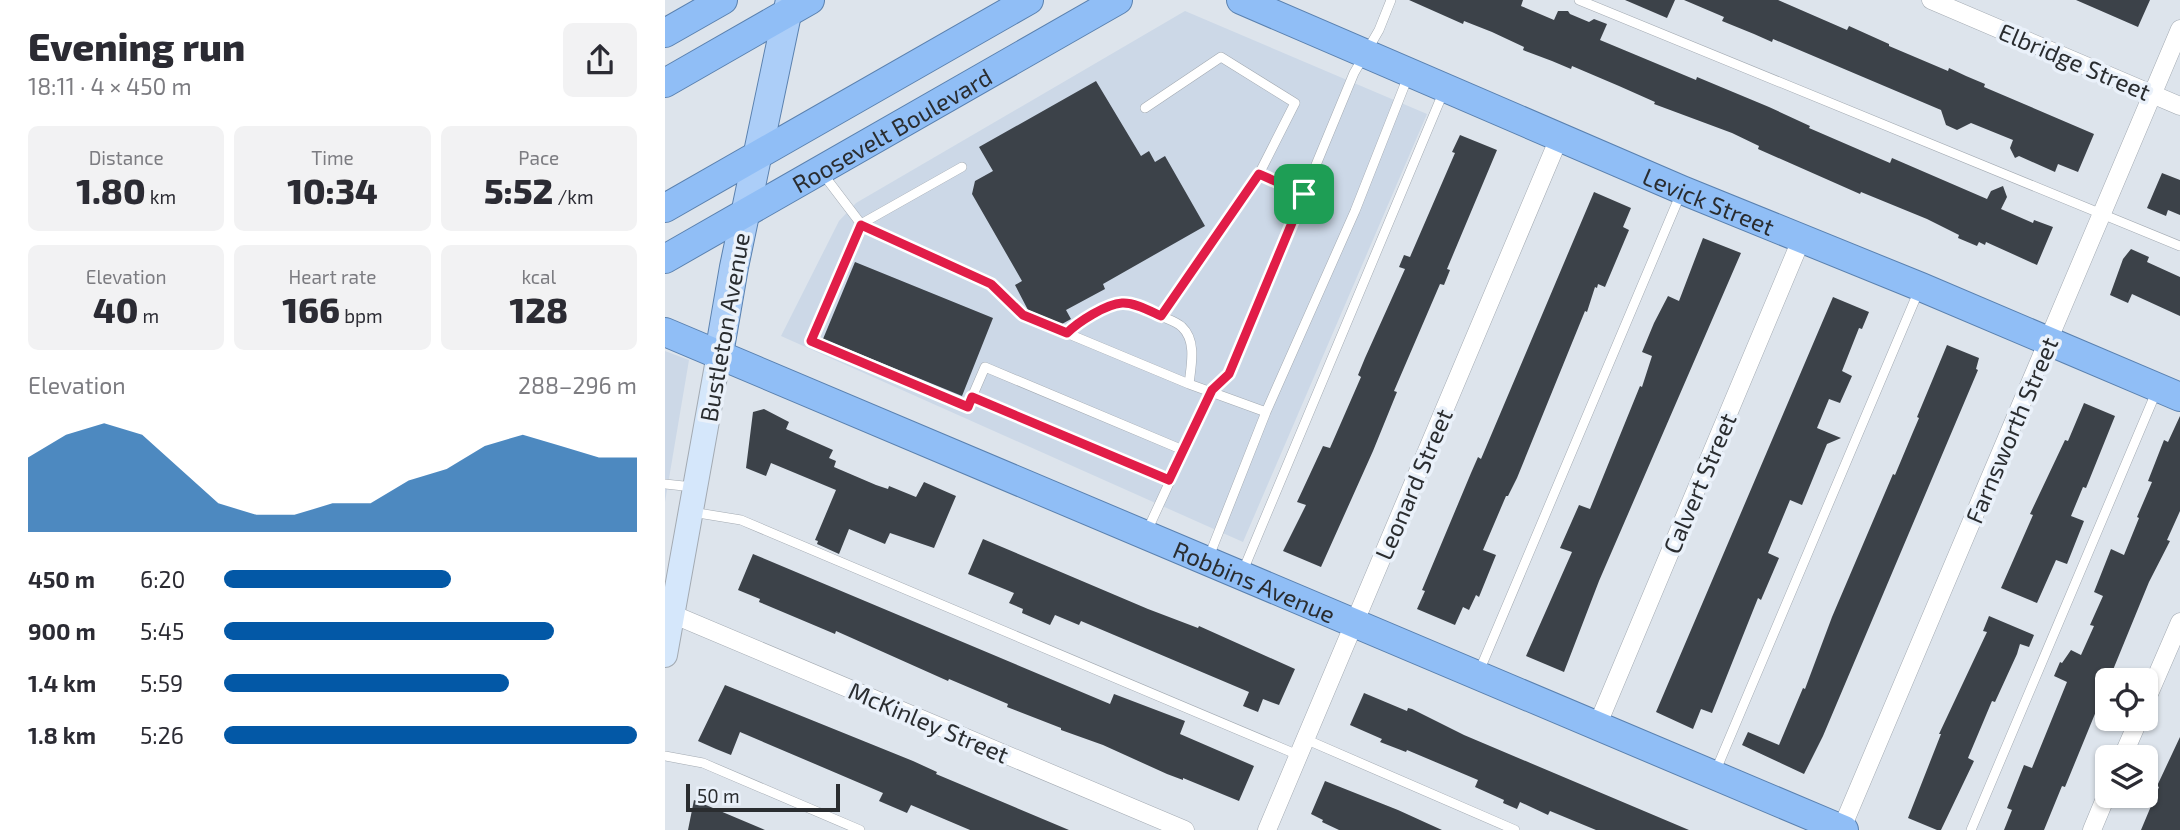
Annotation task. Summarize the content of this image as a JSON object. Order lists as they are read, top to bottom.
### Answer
{
  "streets": {
    "highway": ["Roosevelt Boulevard", "Levick Street", "Robbins Avenue"],
    "main road": ["Bustleton Avenue"],
    "street": [
      "Elbridge Street",
      "Farnsworth Street",
      "Calvert Street",
      "Leonard Street",
      "McKinley Street"
    ]
  },
  "crossings": [
    ["Elbridge Street", "Farnsworth Street"],
    ["Roosevelt Boulevard", "Bustleton Avenue"],
    ["Levick Street", "Farnsworth Street"],
    ["Levick Street", "Calvert Street"],
    ["Levick Street", "Leonard Street"],
    ["Bustleton Avenue", "Robbins Avenue"],
    ["Bustleton Avenue", "McKinley Street"],
    ["Farnsworth Street", "Robbins Avenue"],
    ["Calvert Street", "Robbins Avenue"],
    ["Leonard Street", "Robbins Avenue"]
  ],
  "scale_bar": "50 m",
  "page": {
    "heading": ["Evening run", "18:11 · 4 × 450 m"],
    "stats": [
      ["Distance", "1.80 km"],
      ["Time", "10:34"],
      ["Pace", "5:52 /km"],
      ["Elevation", "40 m"],
      ["Heart rate", "166 bpm"],
      ["kcal", "128"]
    ],
    "chart": ["Elevation", "288–296 m"],
    "list": [
      {
        "name": "450 m",
        "note": "6:20"
      },
      {
        "name": "900 m",
        "note": "5:45"
      },
      {
        "name": "1.4 km",
        "note": "5:59"
      },
      {
        "name": "1.8 km",
        "note": "5:26"
      }
    ],
    "scale": "50 m"
  }
}
